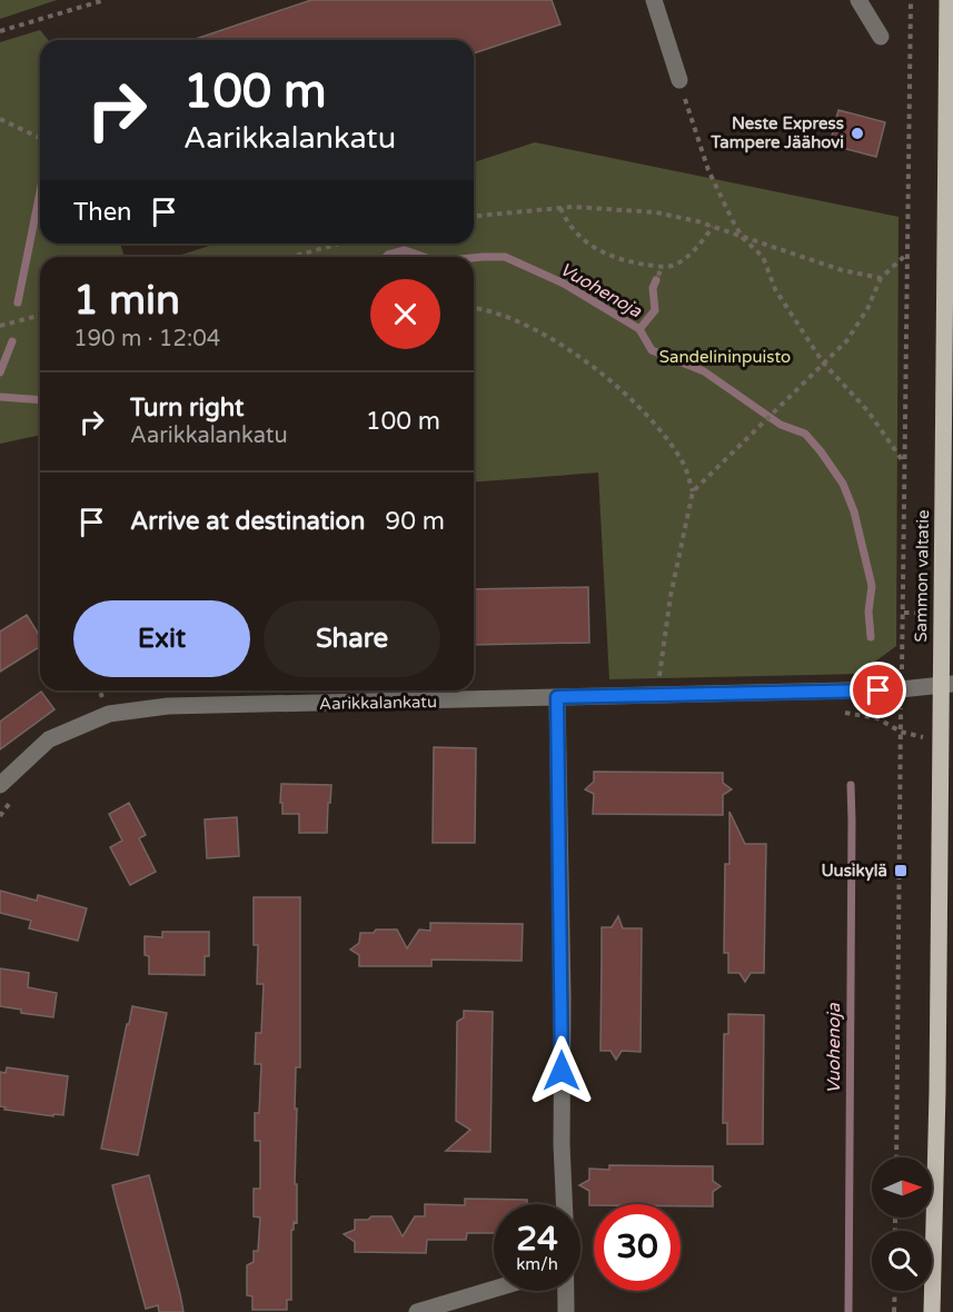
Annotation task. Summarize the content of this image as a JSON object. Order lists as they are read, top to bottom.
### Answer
{
  "streets": {
    "main road": ["Sammon valtatie"],
    "street": ["Aarikkalankatu"]
  },
  "crossings": [
    ["Sammon valtatie", "Aarikkalankatu"]
  ],
  "water": ["Vuohenoja"],
  "parks": ["Sandelininpuisto"],
  "places": {
    "other": ["Neste Express Tampere Jäähovi"],
    "transit": ["Uusikylä"]
  },
  "north": "right",
  "page": {
    "turn": ["100 m", "Aarikkalankatu"],
    "then": "Then",
    "heading": ["1 min", "190 m · 12:04"],
    "list": [
      {
        "name": "Turn right",
        "note": "Aarikkalankatu",
        "value": "100 m"
      },
      {
        "name": "Arrive at destination",
        "value": "90 m"
      }
    ],
    "buttons": ["Exit", "Share"],
    "speed": "24 km/h",
    "limit": "30"
  }
}
